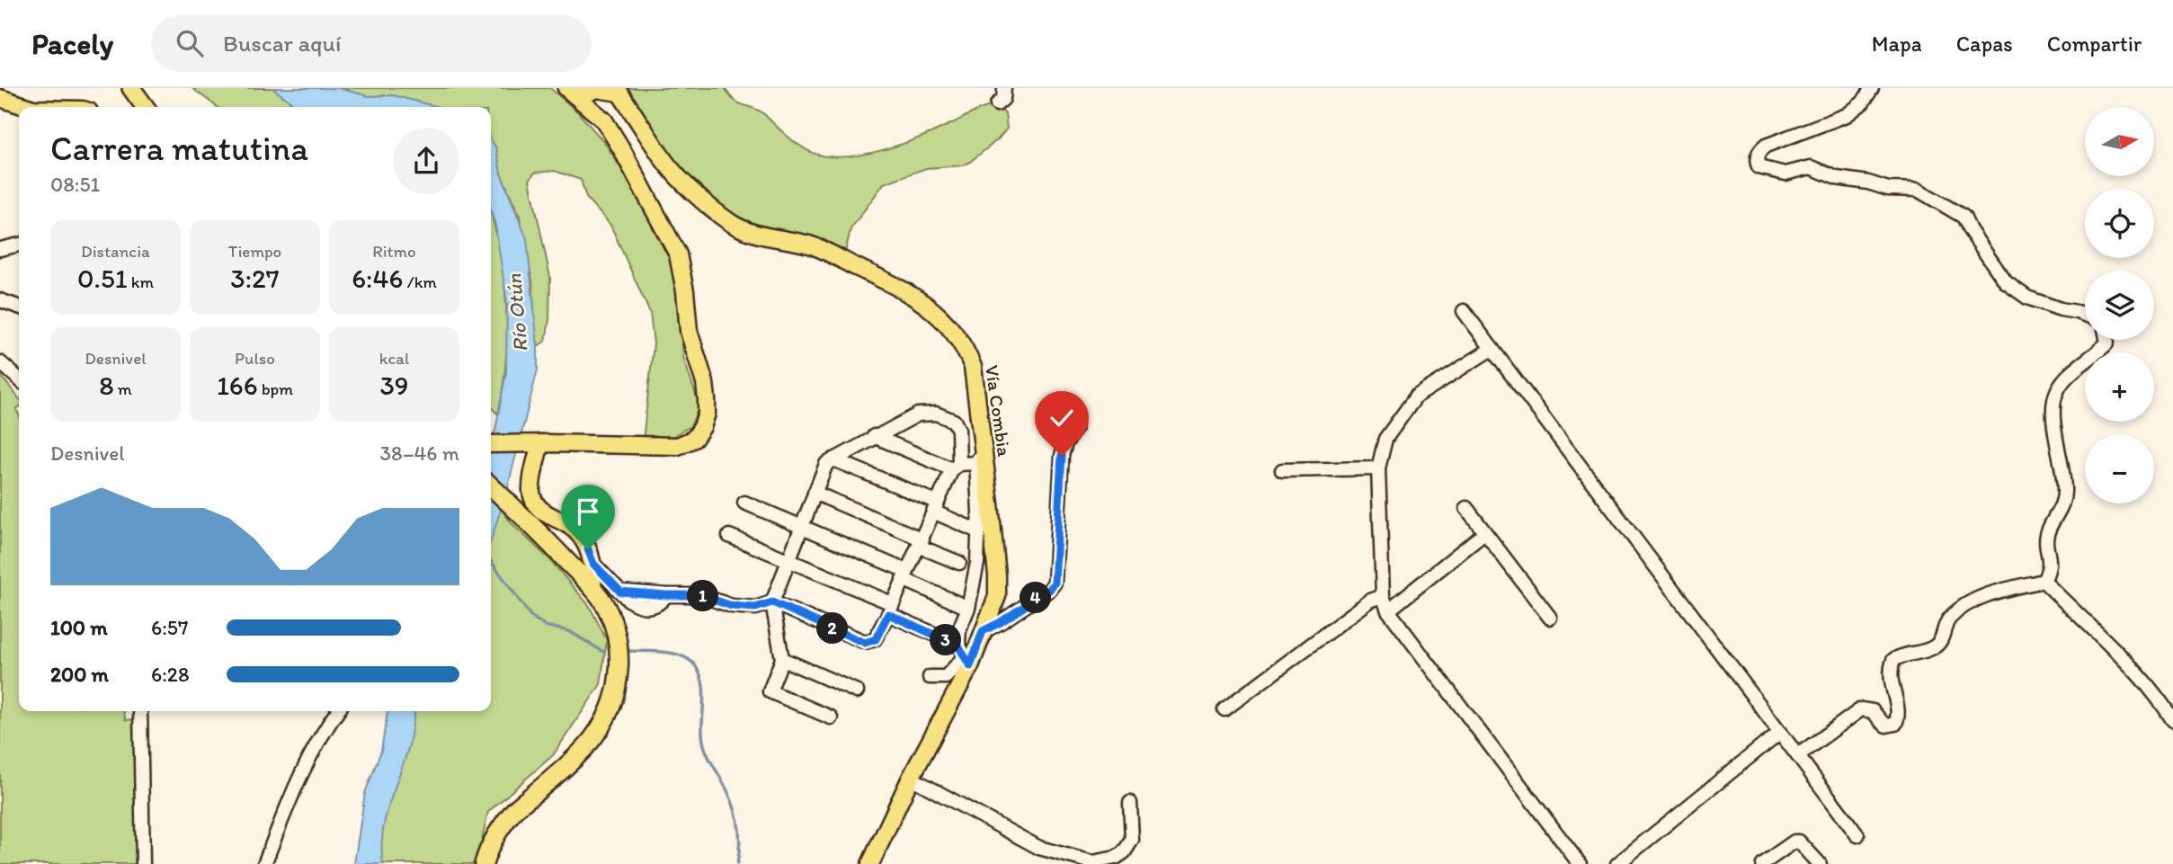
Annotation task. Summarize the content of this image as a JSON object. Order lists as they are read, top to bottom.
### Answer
{
  "streets": {
    "main road": ["Vía Combia"]
  },
  "water": ["Río Otún"],
  "north": "right",
  "page": {
    "header": "Pacely",
    "search": "Buscar aquí",
    "nav": ["Mapa", "Capas", "Compartir"],
    "map_buttons": ["+", "−"],
    "heading": ["Carrera matutina", "08:51"],
    "stats": [
      ["Distancia", "0.51 km"],
      ["Tiempo", "3:27"],
      ["Ritmo", "6:46 /km"],
      ["Desnivel", "8 m"],
      ["Pulso", "166 bpm"],
      ["kcal", "39"]
    ],
    "chart": ["Desnivel", "38–46 m"],
    "pins": [
      "1",
      "4",
      "2",
      "3"
    ],
    "list": [
      {
        "name": "100 m",
        "note": "6:57"
      },
      {
        "name": "200 m",
        "note": "6:28"
      }
    ]
  }
}
